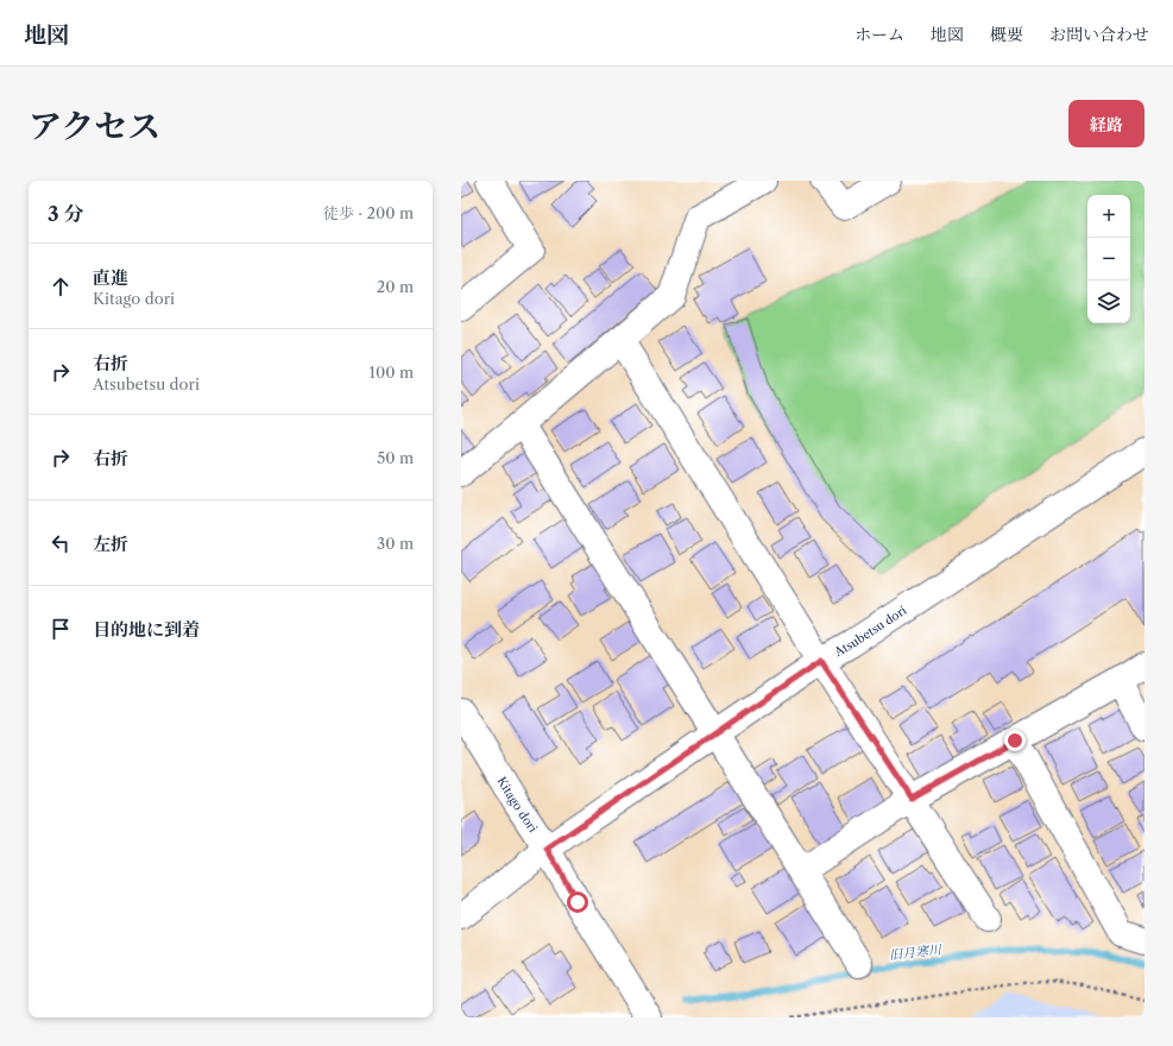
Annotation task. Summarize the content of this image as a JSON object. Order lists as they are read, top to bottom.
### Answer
{
  "streets": {
    "street": ["Atsubetsu dori", "Kitago dori"]
  },
  "crossings": [
    ["Atsubetsu dori", "Kitago dori"]
  ],
  "water": ["旧月寒川"],
  "page": {
    "header": "地図",
    "nav": [
      "ホーム",
      "地図",
      "概要",
      "お問い合わせ"
    ],
    "title": "アクセス",
    "buttons": "経路",
    "heading": ["3 分", "徒歩 · 200 m"],
    "map_buttons": ["+", "−"],
    "list": [
      ["直進", "Kitago dori", "20 m"],
      ["右折", "Atsubetsu dori", "100 m"],
      ["右折", "50 m"],
      ["左折", "30 m"],
      "目的地に到着"
    ]
  }
}
